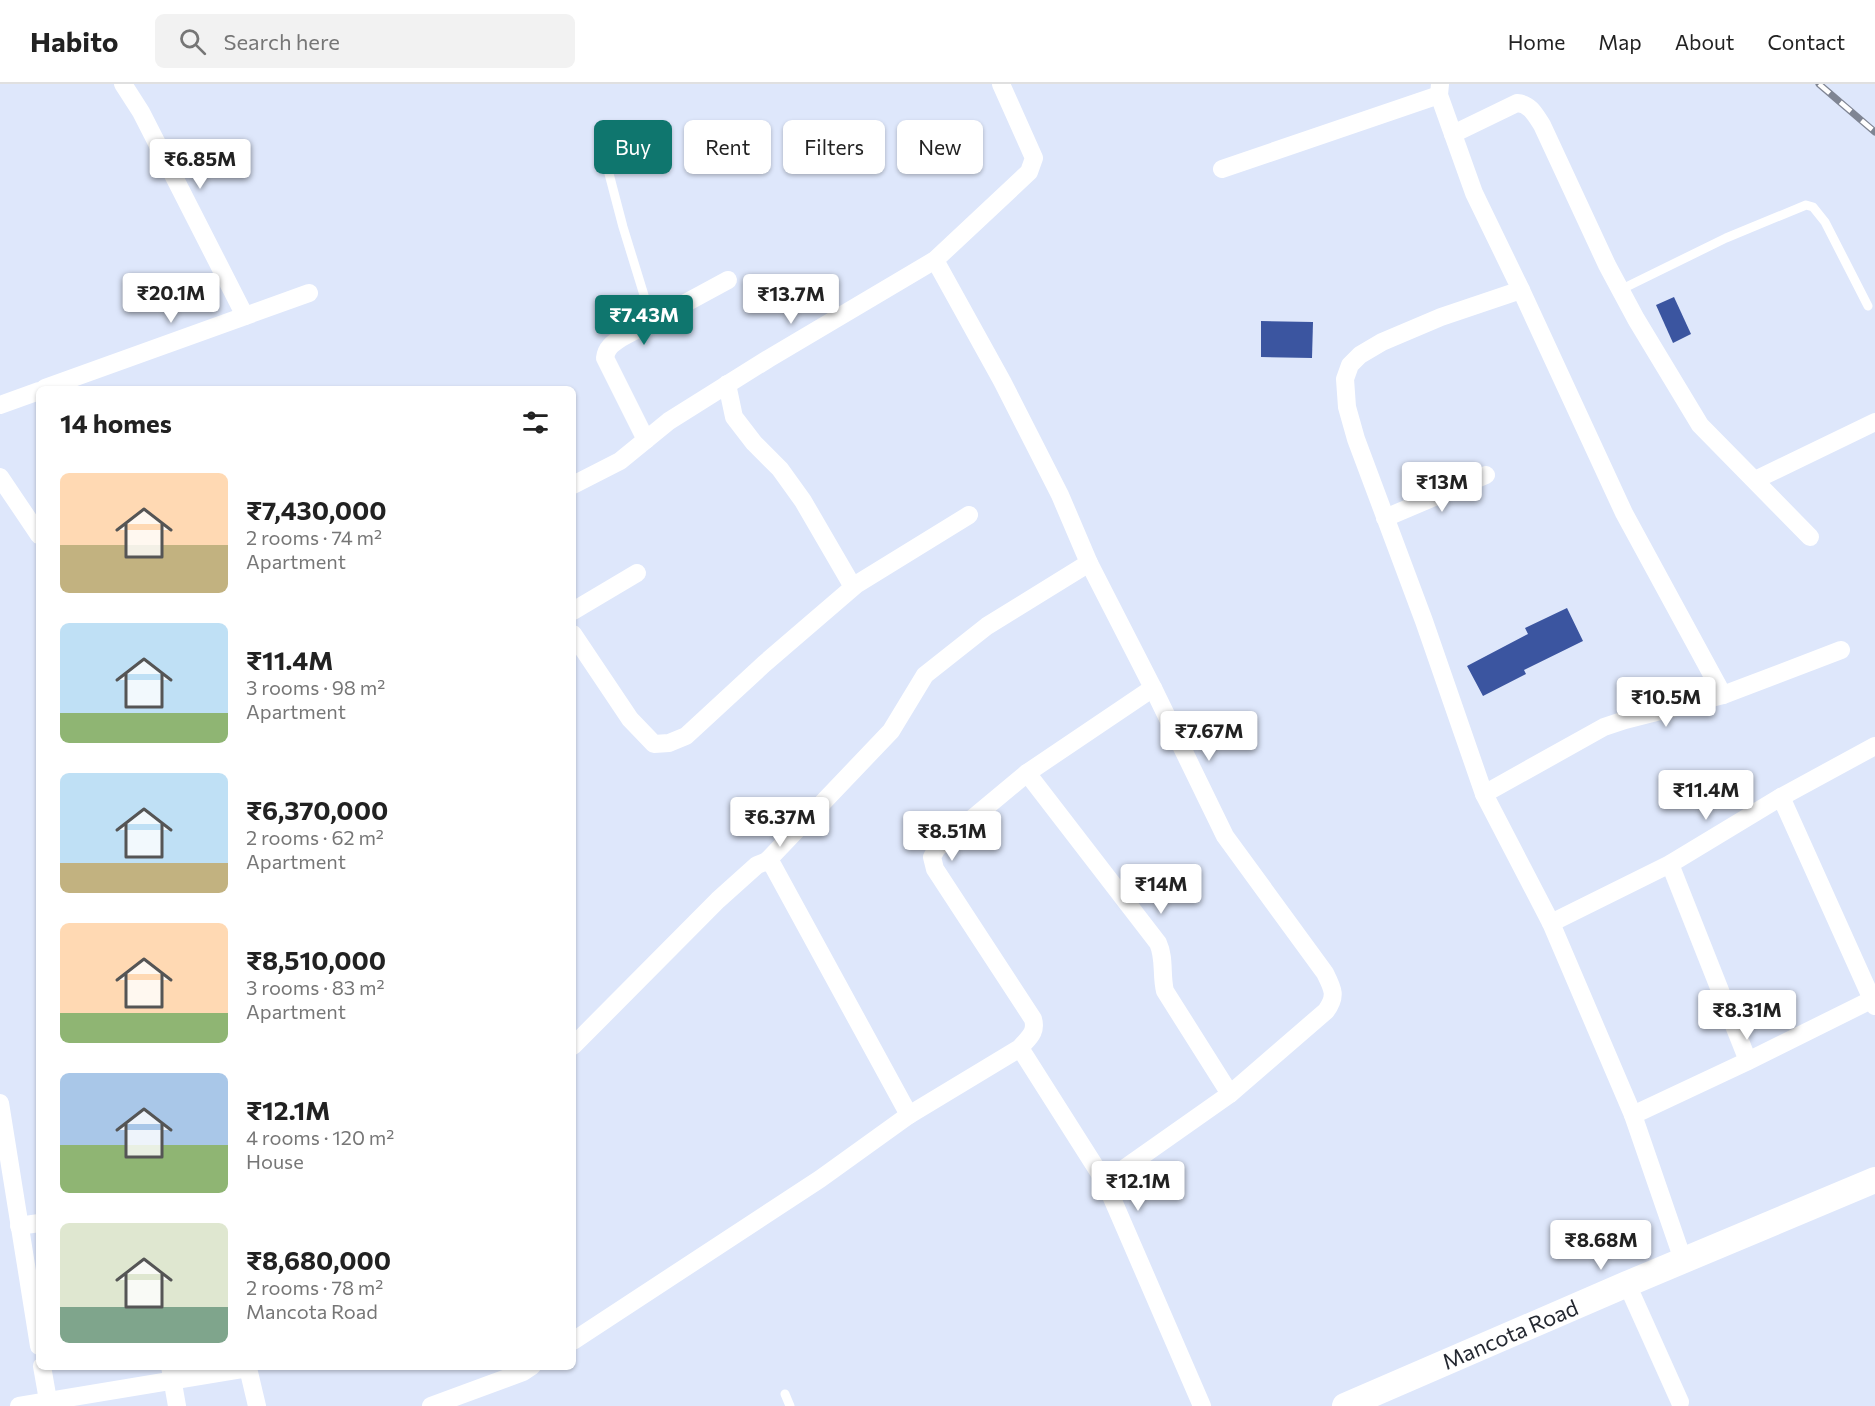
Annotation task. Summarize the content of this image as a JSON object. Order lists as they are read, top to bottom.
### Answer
{
  "streets": {
    "main road": ["Mancota Road"]
  },
  "page": {
    "header": "Habito",
    "search": "Search here",
    "nav": [
      "Home",
      "Map",
      "About",
      "Contact"
    ],
    "chip": [
      "Buy",
      "Rent",
      "Filters",
      "New"
    ],
    "price": [
      "₹6.85M",
      "₹20.1M",
      "₹13.7M",
      "₹7.43M",
      "₹13M",
      "₹10.5M",
      "₹7.67M",
      "₹11.4M",
      "₹6.37M",
      "₹8.51M",
      "₹14M",
      "₹8.31M",
      "₹12.1M",
      "₹8.68M"
    ],
    "heading": "14 homes",
    "list": [
      {
        "name": "₹7,430,000",
        "note": "2 rooms · 74 m² · Apartment"
      },
      {
        "name": "₹11.4M",
        "note": "3 rooms · 98 m² · Apartment"
      },
      {
        "name": "₹6,370,000",
        "note": "2 rooms · 62 m² · Apartment"
      },
      {
        "name": "₹8,510,000",
        "note": "3 rooms · 83 m² · Apartment"
      },
      {
        "name": "₹12.1M",
        "note": "4 rooms · 120 m² · House"
      },
      {
        "name": "₹8,680,000",
        "note": "2 rooms · 78 m² · Mancota Road"
      }
    ]
  }
}
